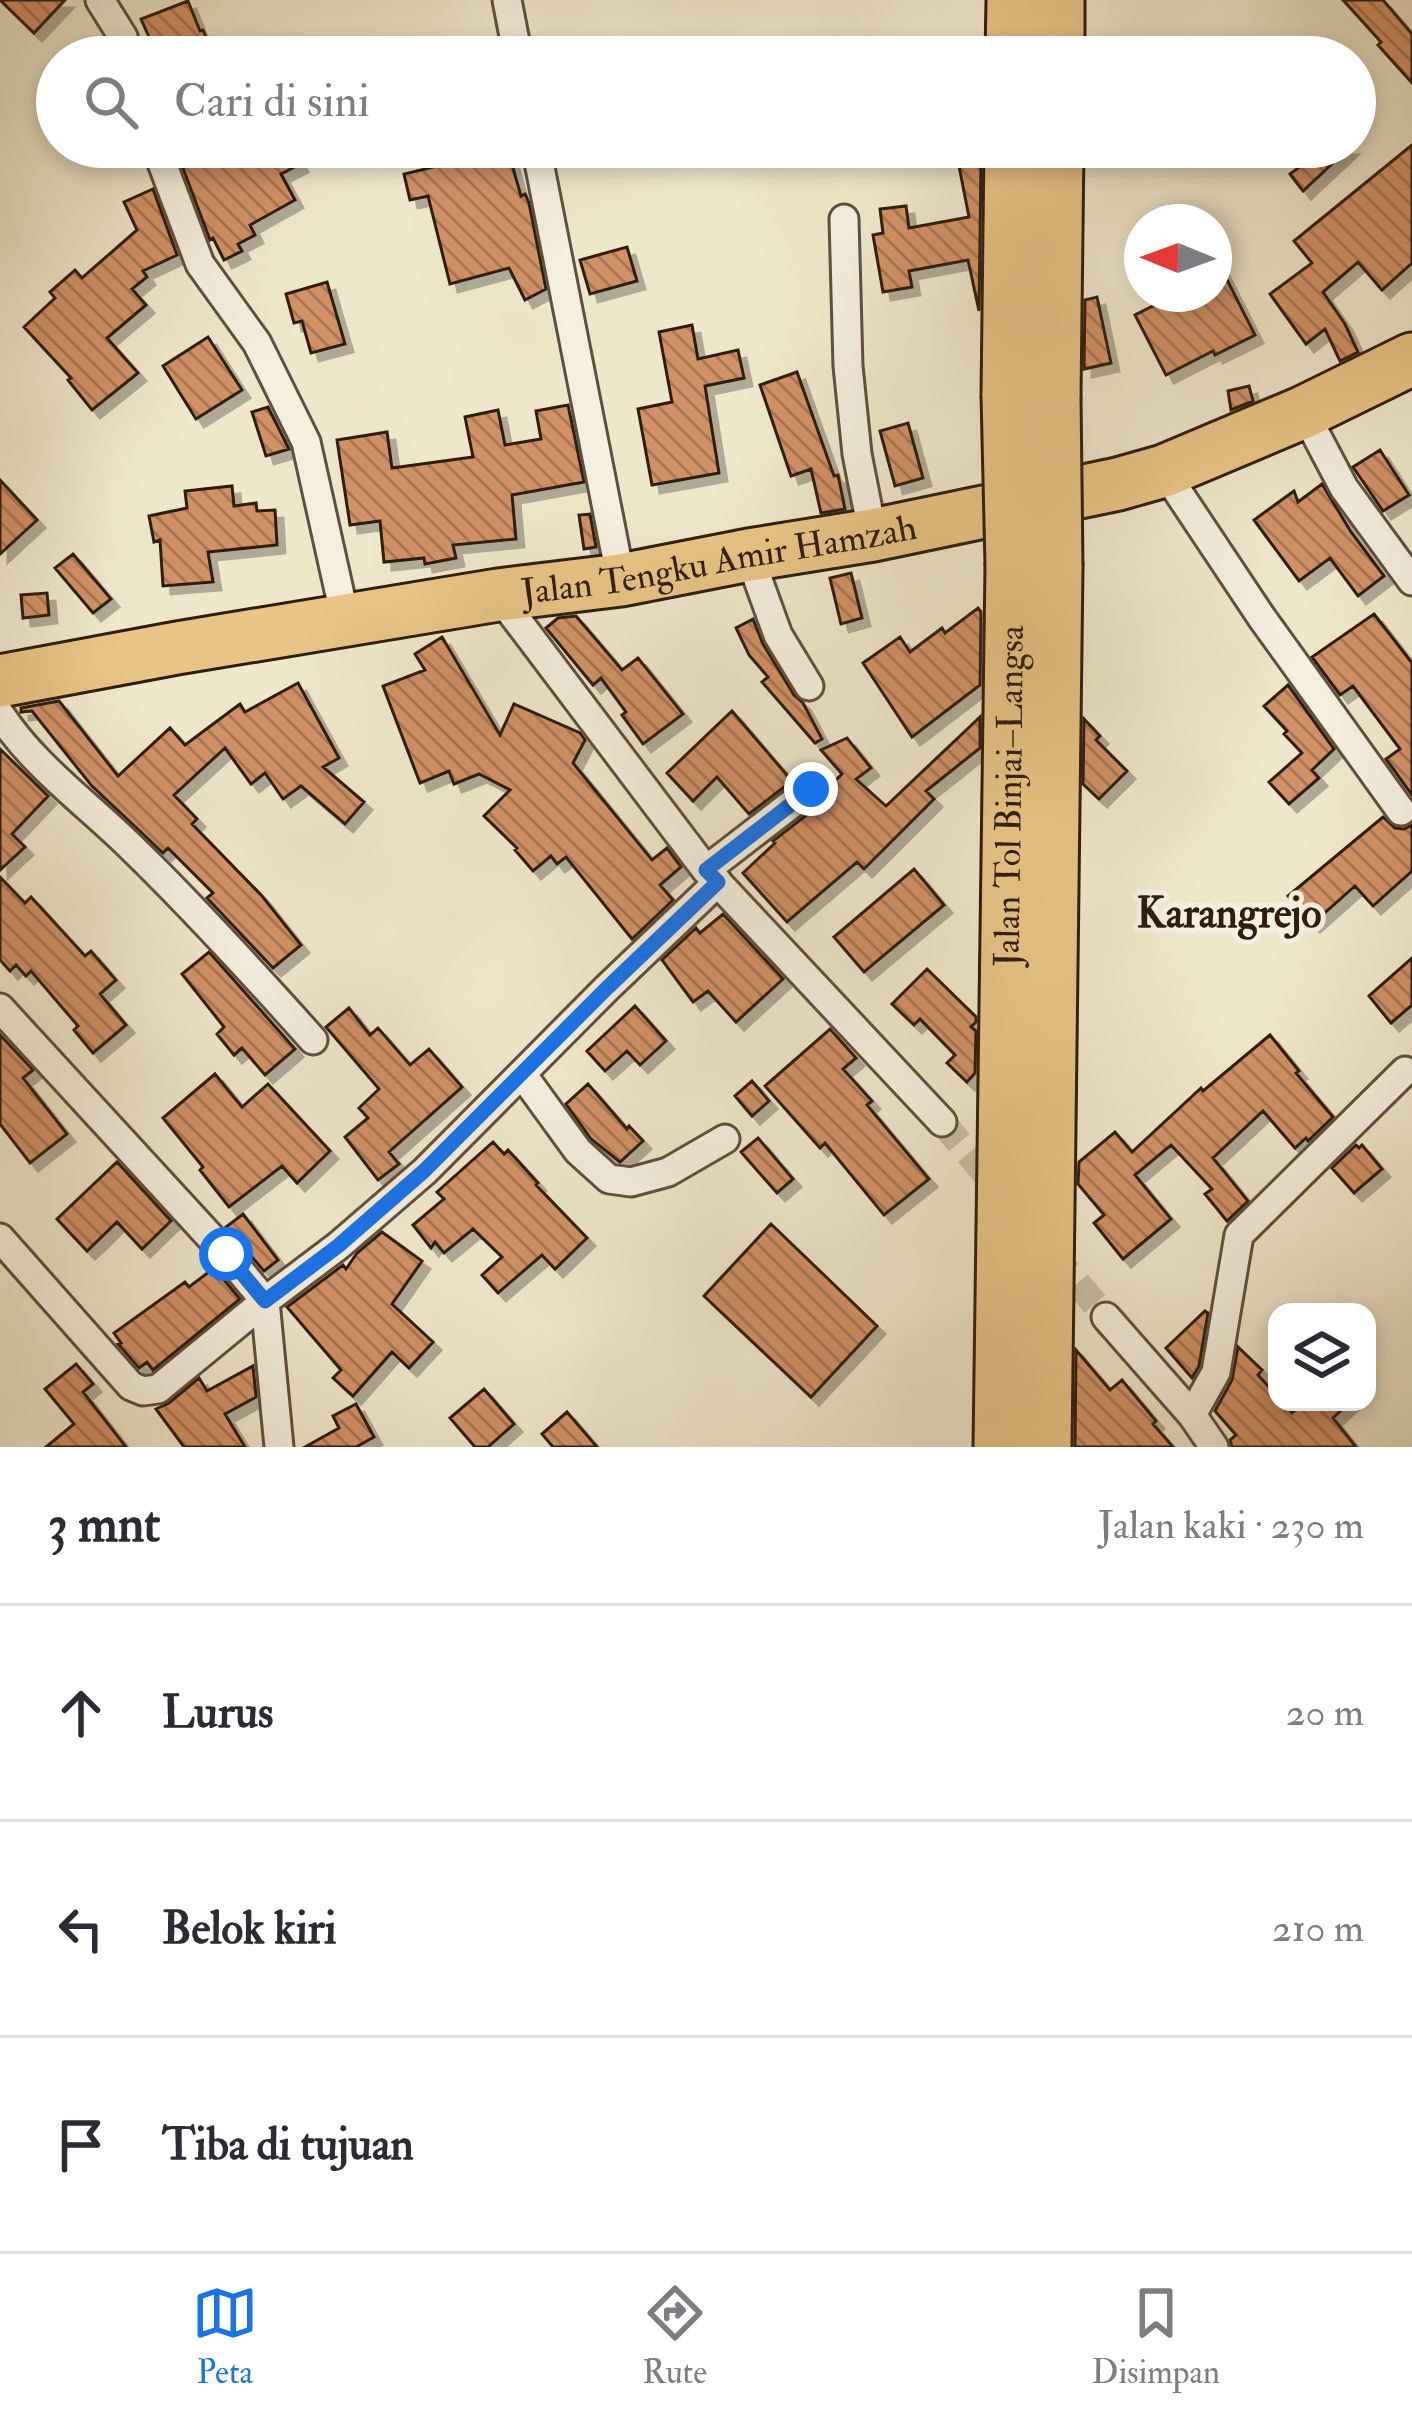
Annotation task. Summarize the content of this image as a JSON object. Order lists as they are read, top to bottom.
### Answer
{
  "streets": {
    "highway": ["Jalan Tengku Amir Hamzah", "Jalan Tol Binjai–Langsa"]
  },
  "districts": ["Karangrejo"],
  "north": "left",
  "page": {
    "search": "Cari di sini",
    "heading": ["3 mnt", "Jalan kaki · 230 m"],
    "list": [
      ["Lurus", "20 m"],
      ["Belok kiri", "210 m"],
      "Tiba di tujuan"
    ],
    "nav": ["Peta", "Rute", "Disimpan"]
  }
}
